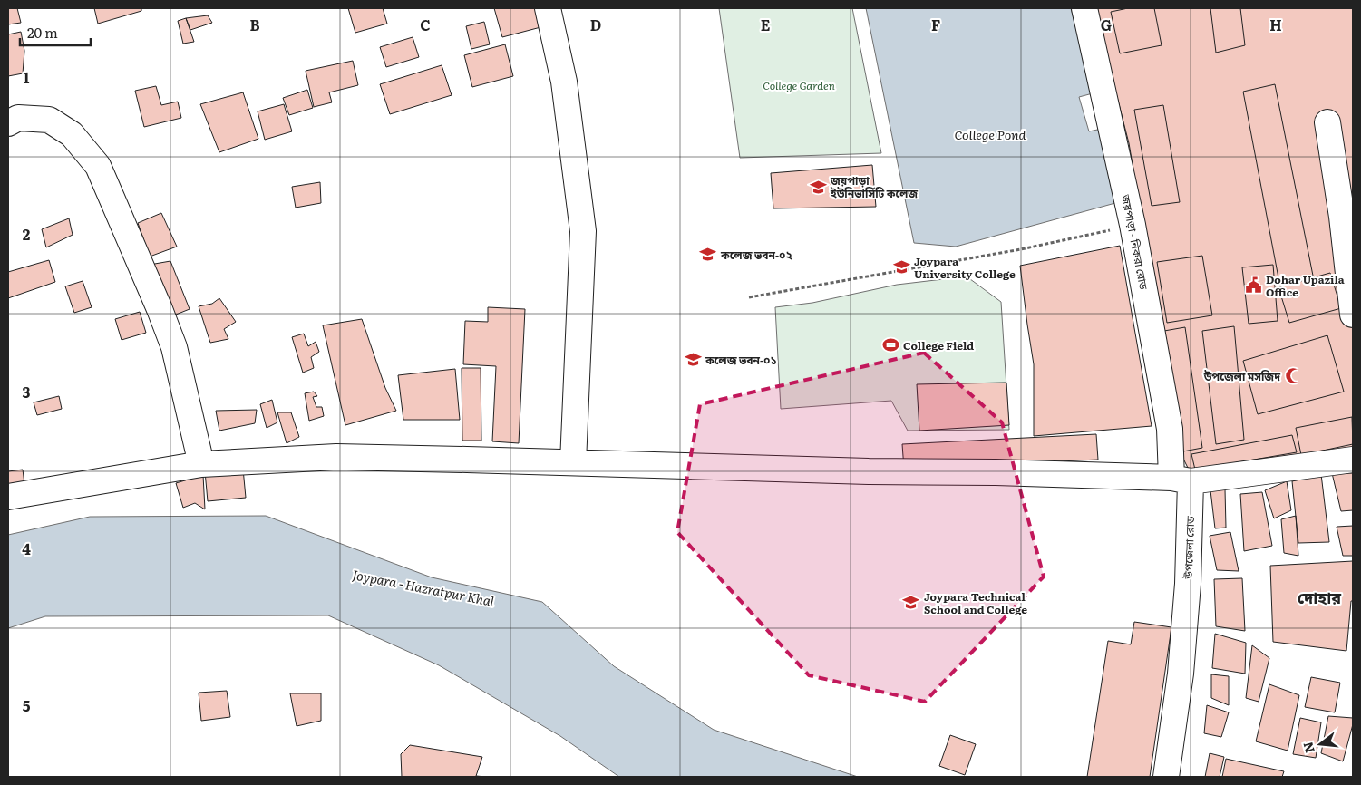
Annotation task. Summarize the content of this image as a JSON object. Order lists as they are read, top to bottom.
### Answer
{
  "streets": {
    "street": ["জয়পাড়া - নিকরা রোড", "উপজেলা রোড"]
  },
  "crossings": [
    ["জয়পাড়া - নিকরা রোড", "উপজেলা রোড"]
  ],
  "districts": ["দোহার"],
  "water": ["College Pond", "Joypara - Hazratpur Khal"],
  "parks": ["College Garden"],
  "places": {
    "school or university": [
      "জয়পাড়া ইউনিভার্সিটি কলেজ",
      "কলেজ ভবন-০২",
      "Joypara University College",
      "কলেজ ভবন-০১",
      "Joypara Technical School and College"
    ],
    "public building": ["Dohar Upazila Office"],
    "sports": ["College Field"],
    "mosque": ["উপজেলা মসজিদ"]
  },
  "scale_bar": "20 m",
  "north": "left",
  "grid": {
    "columns": [
      "B",
      "C",
      "D",
      "E",
      "F",
      "G",
      "H"
    ],
    "rows": [
      "1",
      "2",
      "3",
      "4",
      "5"
    ]
  }
}
